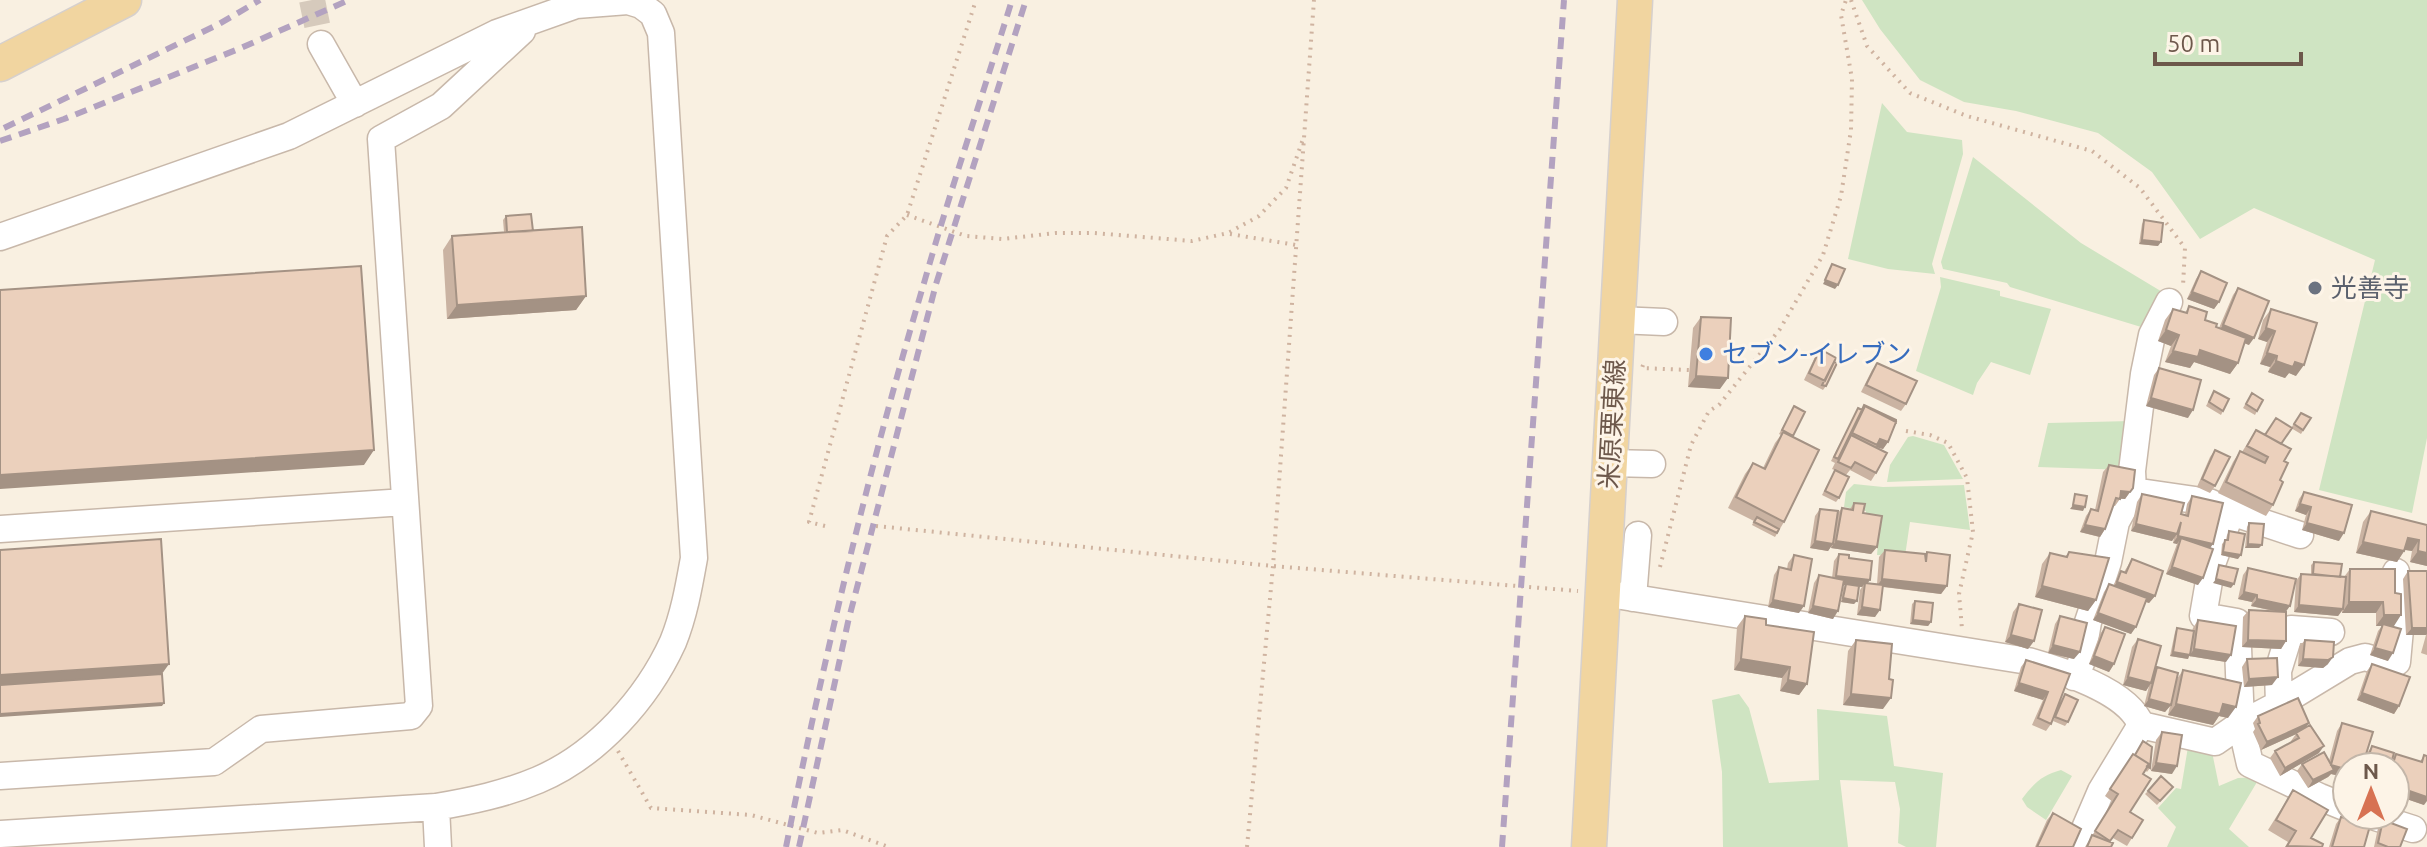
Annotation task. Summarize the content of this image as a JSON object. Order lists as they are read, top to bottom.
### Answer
{
  "streets": {
    "main road": ["米原栗東線"]
  },
  "places": ["光善寺", "セブン-イレブン"],
  "scale_bar": "50 m",
  "north": "top"
}
